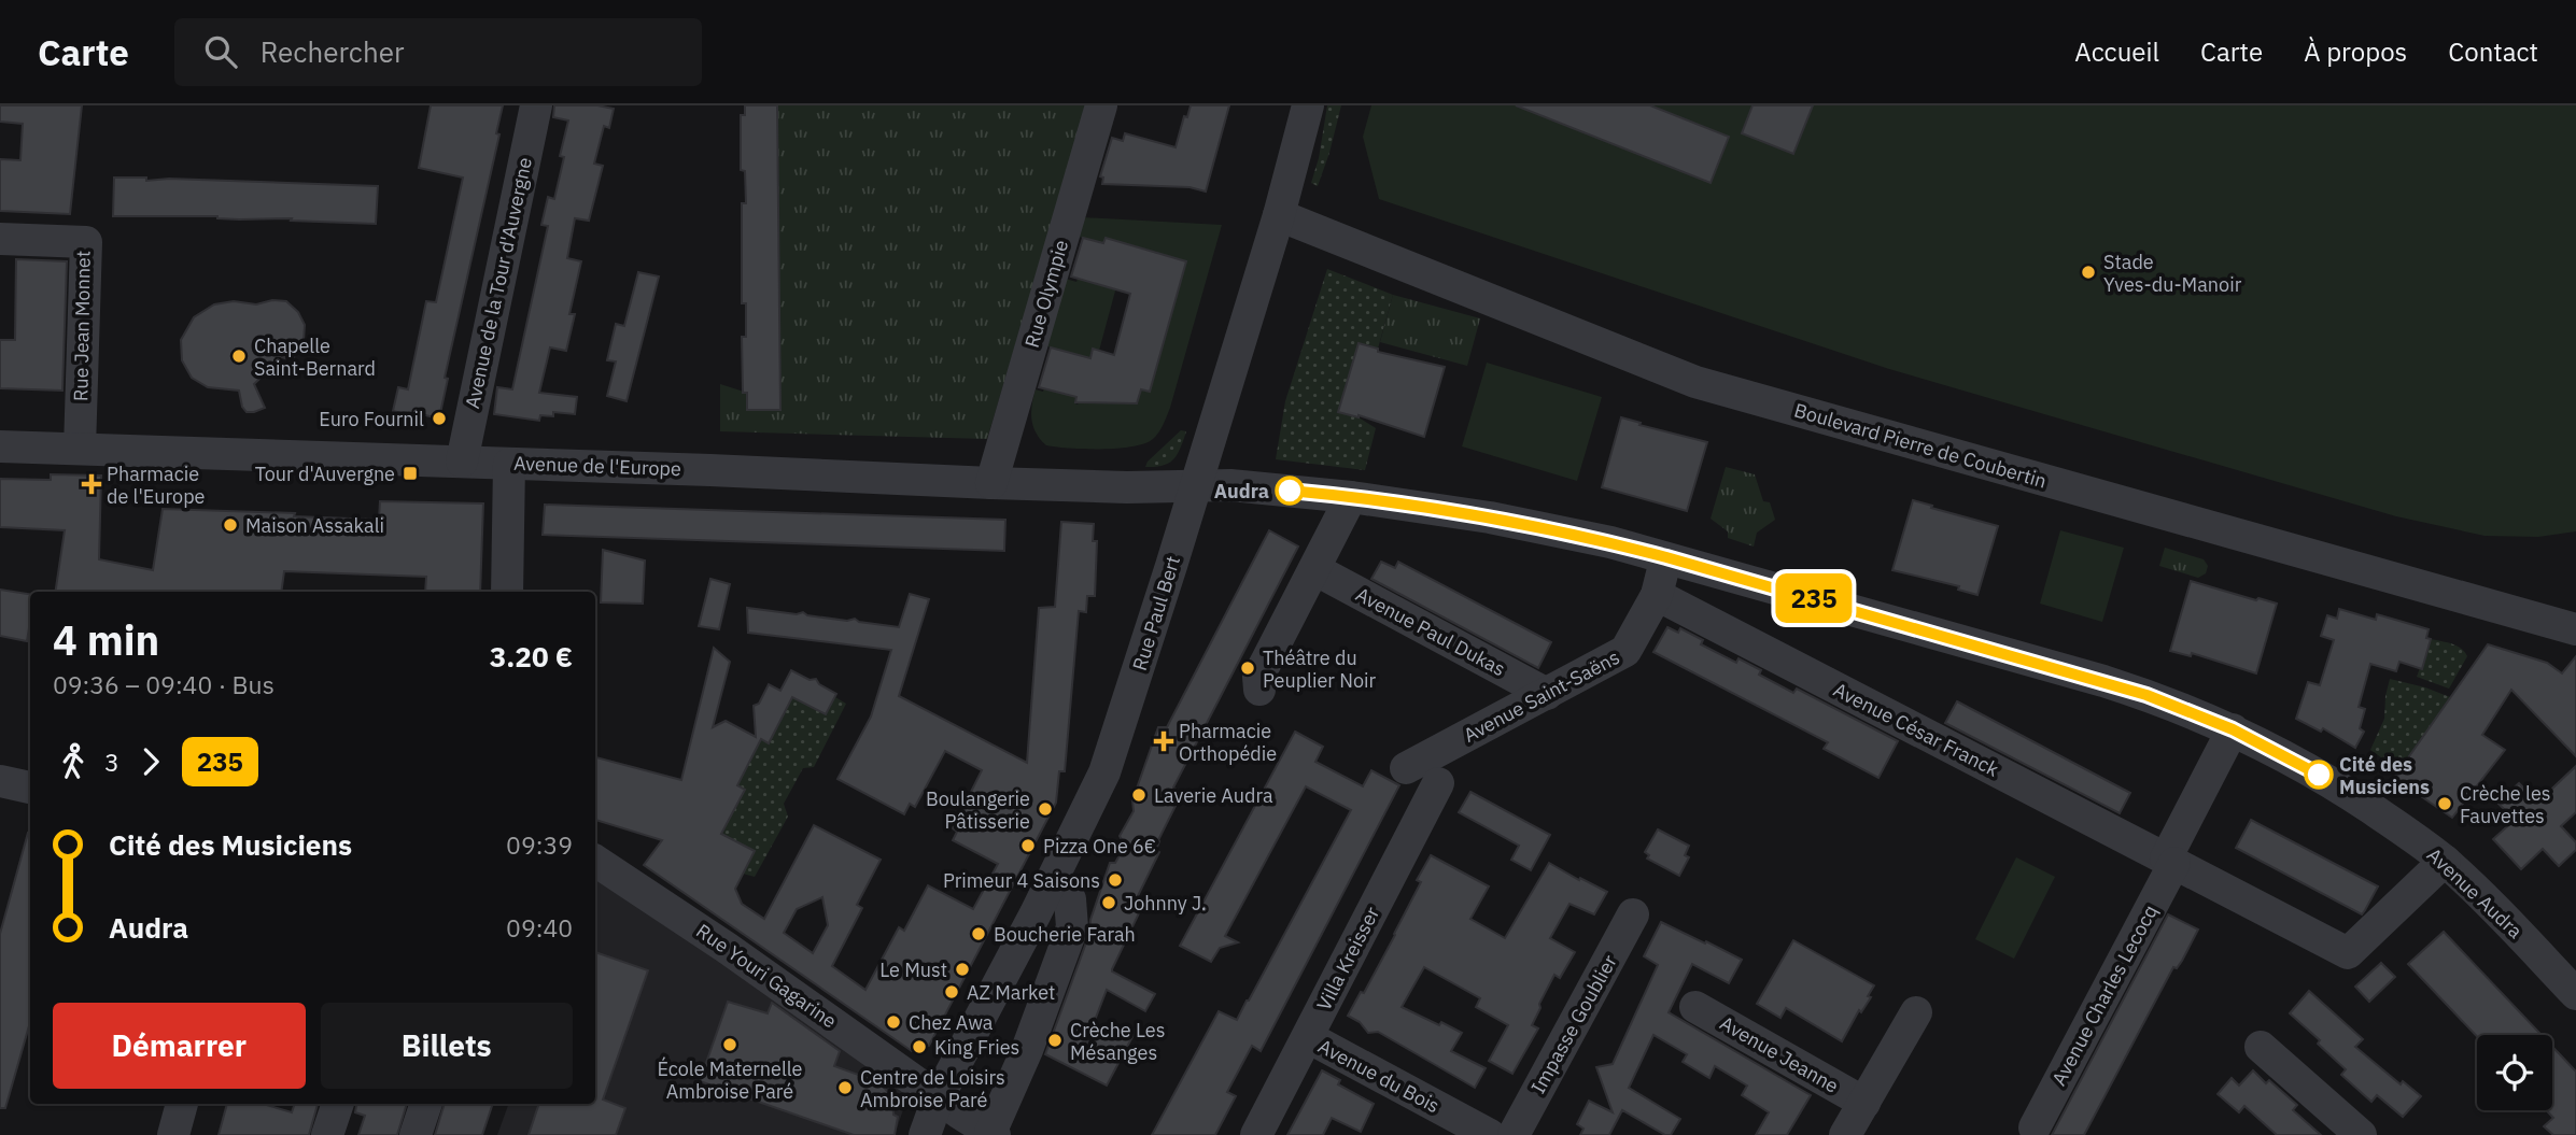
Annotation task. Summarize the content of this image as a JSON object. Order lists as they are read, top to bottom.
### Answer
{
  "streets": {
    "street": [
      "Avenue de la Tour d'Auvergne",
      "Rue Olympie",
      "Rue Jean Monnet",
      "Boulevard Pierre de Coubertin",
      "Avenue de l'Europe",
      "Rue Paul Bert",
      "Avenue Paul Dukas",
      "Avenue Saint-Saëns",
      "Avenue César Franck",
      "Avenue Audra",
      "Villa Kreisser",
      "Rue Youri Gagarine",
      "Avenue Charles Lecocq",
      "Impasse Goublier",
      "Avenue Jeanne",
      "Avenue du Bois"
    ]
  },
  "crossings": [
    ["Avenue de la Tour d'Auvergne", "Avenue de l'Europe"],
    ["Rue Olympie", "Avenue de l'Europe"],
    ["Rue Jean Monnet", "Avenue de l'Europe"],
    ["Boulevard Pierre de Coubertin", "Rue Paul Bert"],
    ["Avenue de l'Europe", "Rue Paul Bert"],
    ["Avenue de l'Europe", "Avenue Audra"],
    ["Rue Paul Bert", "Avenue Audra"],
    ["Rue Paul Bert", "Rue Youri Gagarine"],
    ["Avenue Paul Dukas", "Avenue Saint-Saëns"],
    ["Avenue Saint-Saëns", "Avenue César Franck"],
    ["Avenue Saint-Saëns", "Avenue Audra"],
    ["Avenue César Franck", "Avenue Audra"],
    ["Avenue César Franck", "Avenue Charles Lecocq"],
    ["Avenue Audra", "Avenue Charles Lecocq"],
    ["Villa Kreisser", "Avenue du Bois"]
  ],
  "places": {
    "other": [
      "Stade Yves-du-Manoir",
      "Chapelle Saint-Bernard",
      "Euro Fournil",
      "Audra",
      "Maison Assakali",
      "Théâtre du Peuplier Noir",
      "Cité des Musiciens",
      "Laverie Audra",
      "Crèche les Fauvettes",
      "Boulangerie Pâtisserie",
      "Pizza One 6€",
      "Primeur 4 Saisons",
      "Johnny J.",
      "Boucherie Farah",
      "Le Must",
      "AZ Market",
      "Chez Awa",
      "Crèche Les Mésanges",
      "École Maternelle Ambroise Paré",
      "King Fries",
      "Centre de Loisirs Ambroise Paré"
    ],
    "transit": ["Tour d'Auvergne"],
    "health": ["Pharmacie de l'Europe", "Pharmacie Orthopédie"]
  },
  "lines": ["bus line 235"],
  "page": {
    "header": "Carte",
    "search": "Rechercher",
    "nav": [
      "Accueil",
      "Carte",
      "À propos",
      "Contact"
    ],
    "on_map": "235",
    "heading": ["4 min", "09:36 – 09:40 · Bus", "3.20 €"],
    "legs": ["3", "235"],
    "list": [
      {
        "name": "Cité des Musiciens",
        "value": "09:39"
      },
      {
        "name": "Audra",
        "value": "09:40"
      }
    ],
    "buttons": ["Démarrer", "Billets"]
  }
}
